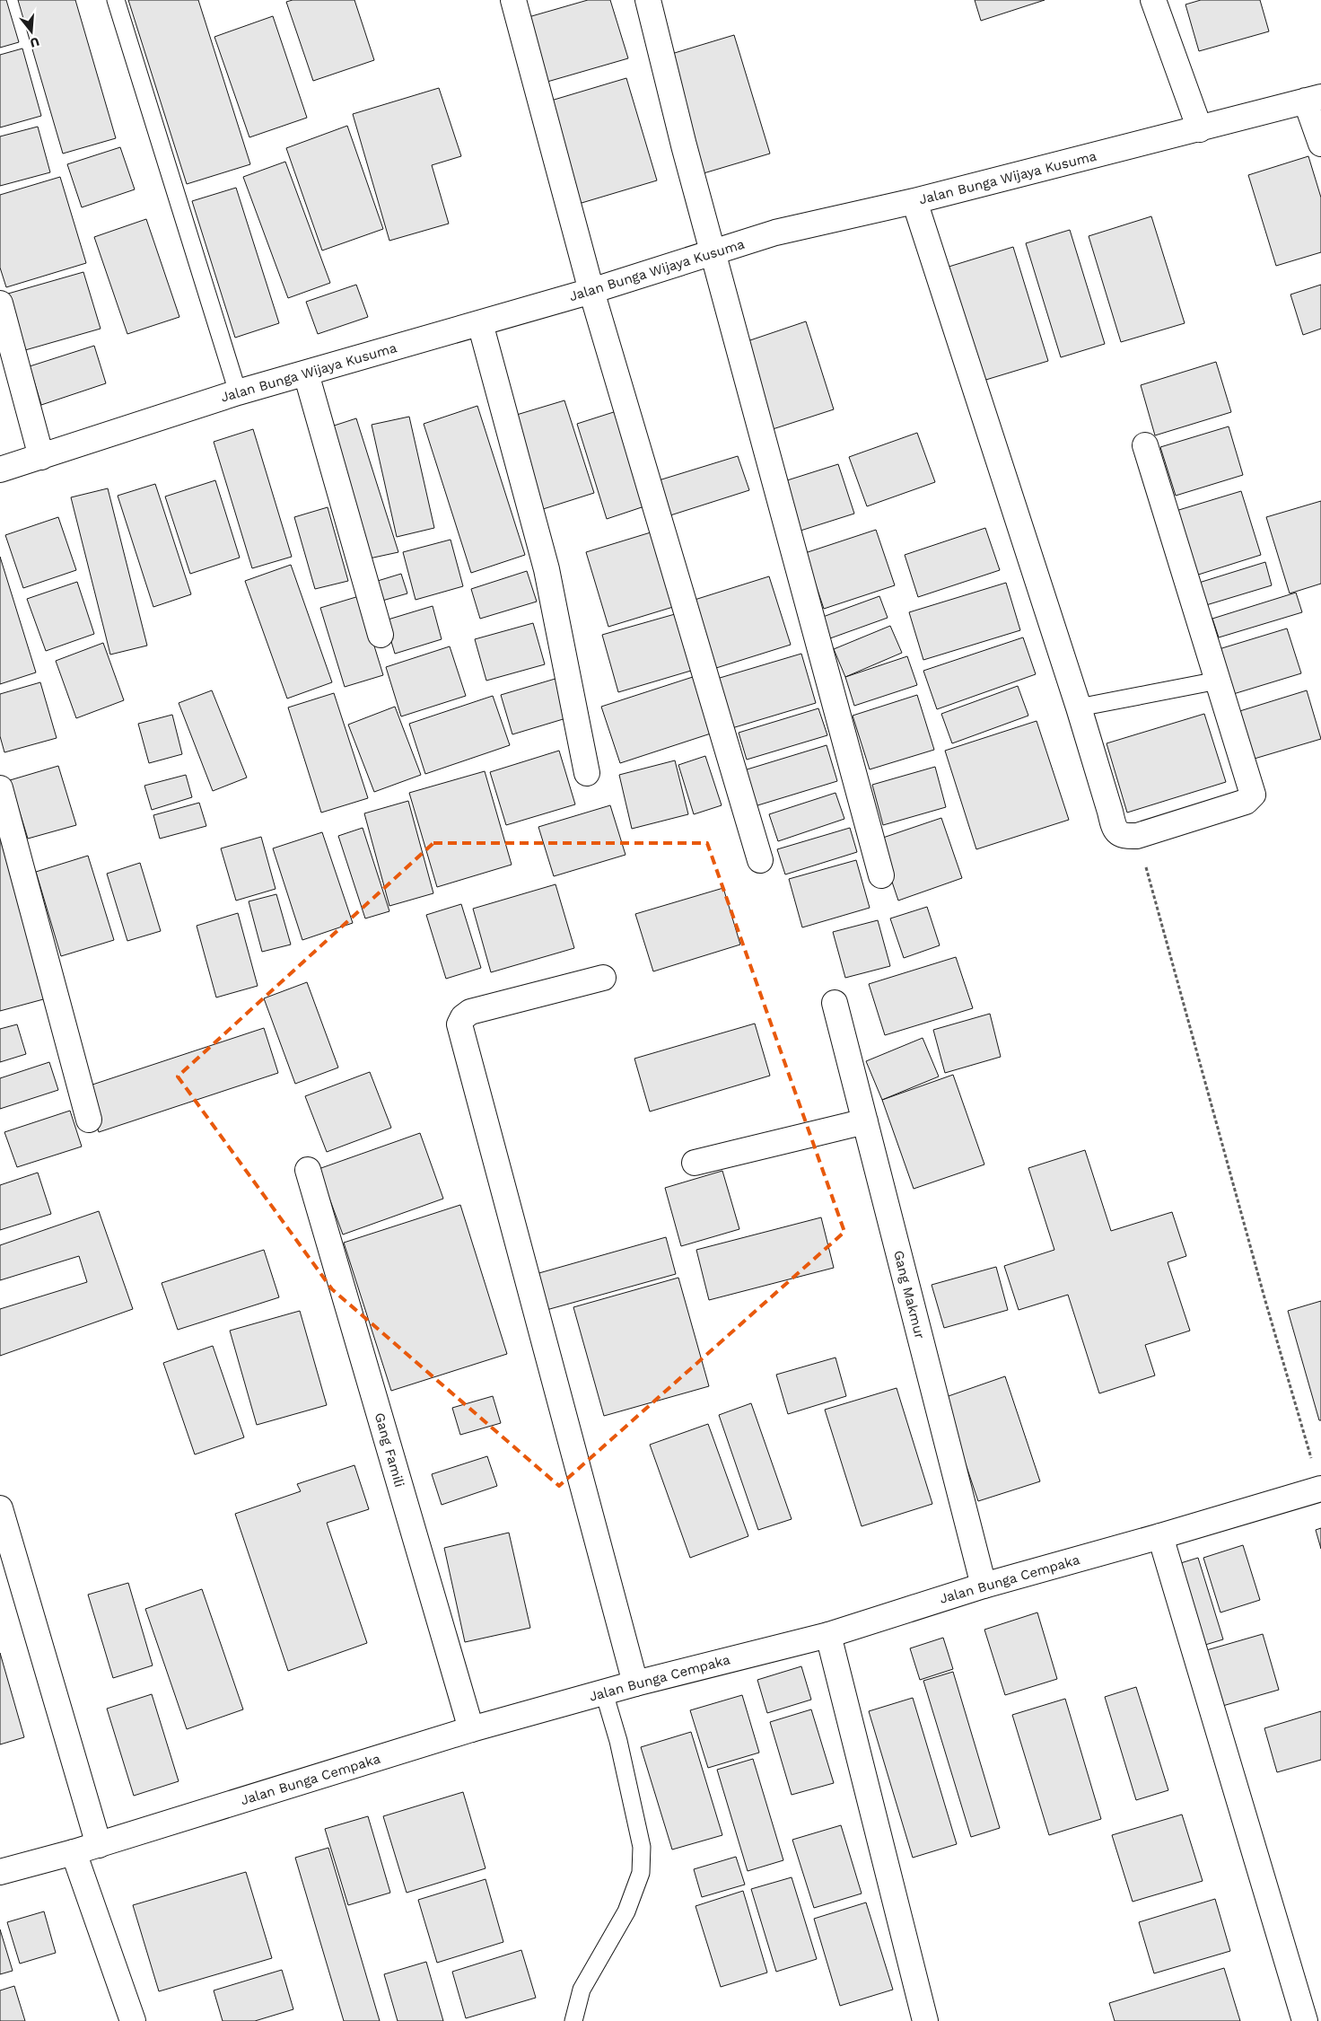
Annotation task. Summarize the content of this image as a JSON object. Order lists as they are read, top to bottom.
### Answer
{
  "streets": {
    "street": [
      "Jalan Bunga Wijaya Kusuma",
      "Gang Makmur",
      "Gang Famili",
      "Jalan Bunga Cempaka"
    ]
  },
  "crossings": [
    ["Gang Makmur", "Jalan Bunga Cempaka"],
    ["Gang Famili", "Jalan Bunga Cempaka"]
  ],
  "north": "bottom"
}
